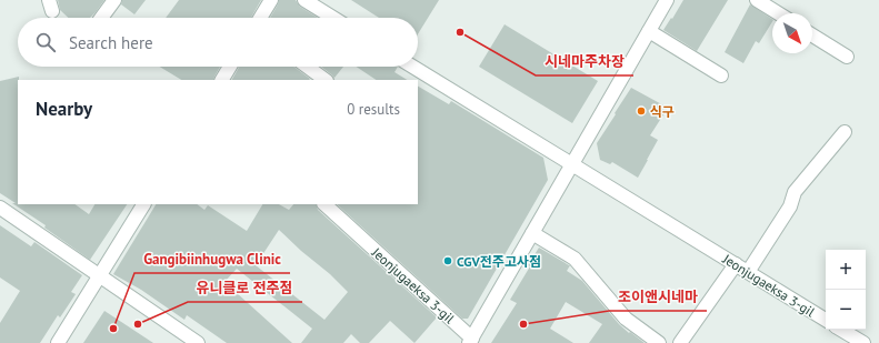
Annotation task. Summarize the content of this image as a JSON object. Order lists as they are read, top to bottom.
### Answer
{
  "streets": {
    "street": ["Jeonjugaeksa 3-gil"]
  },
  "places": [
    "시네마주차장",
    "식구",
    "CGV전주고사점",
    "유니클로 전주점",
    "조이앤시네마",
    "Gangibiinhugwa Clinic"
  ],
  "north": "bottom right",
  "page": {
    "search": "Search here",
    "heading": ["Nearby", "0 results"],
    "map_buttons": ["+", "−"]
  }
}
